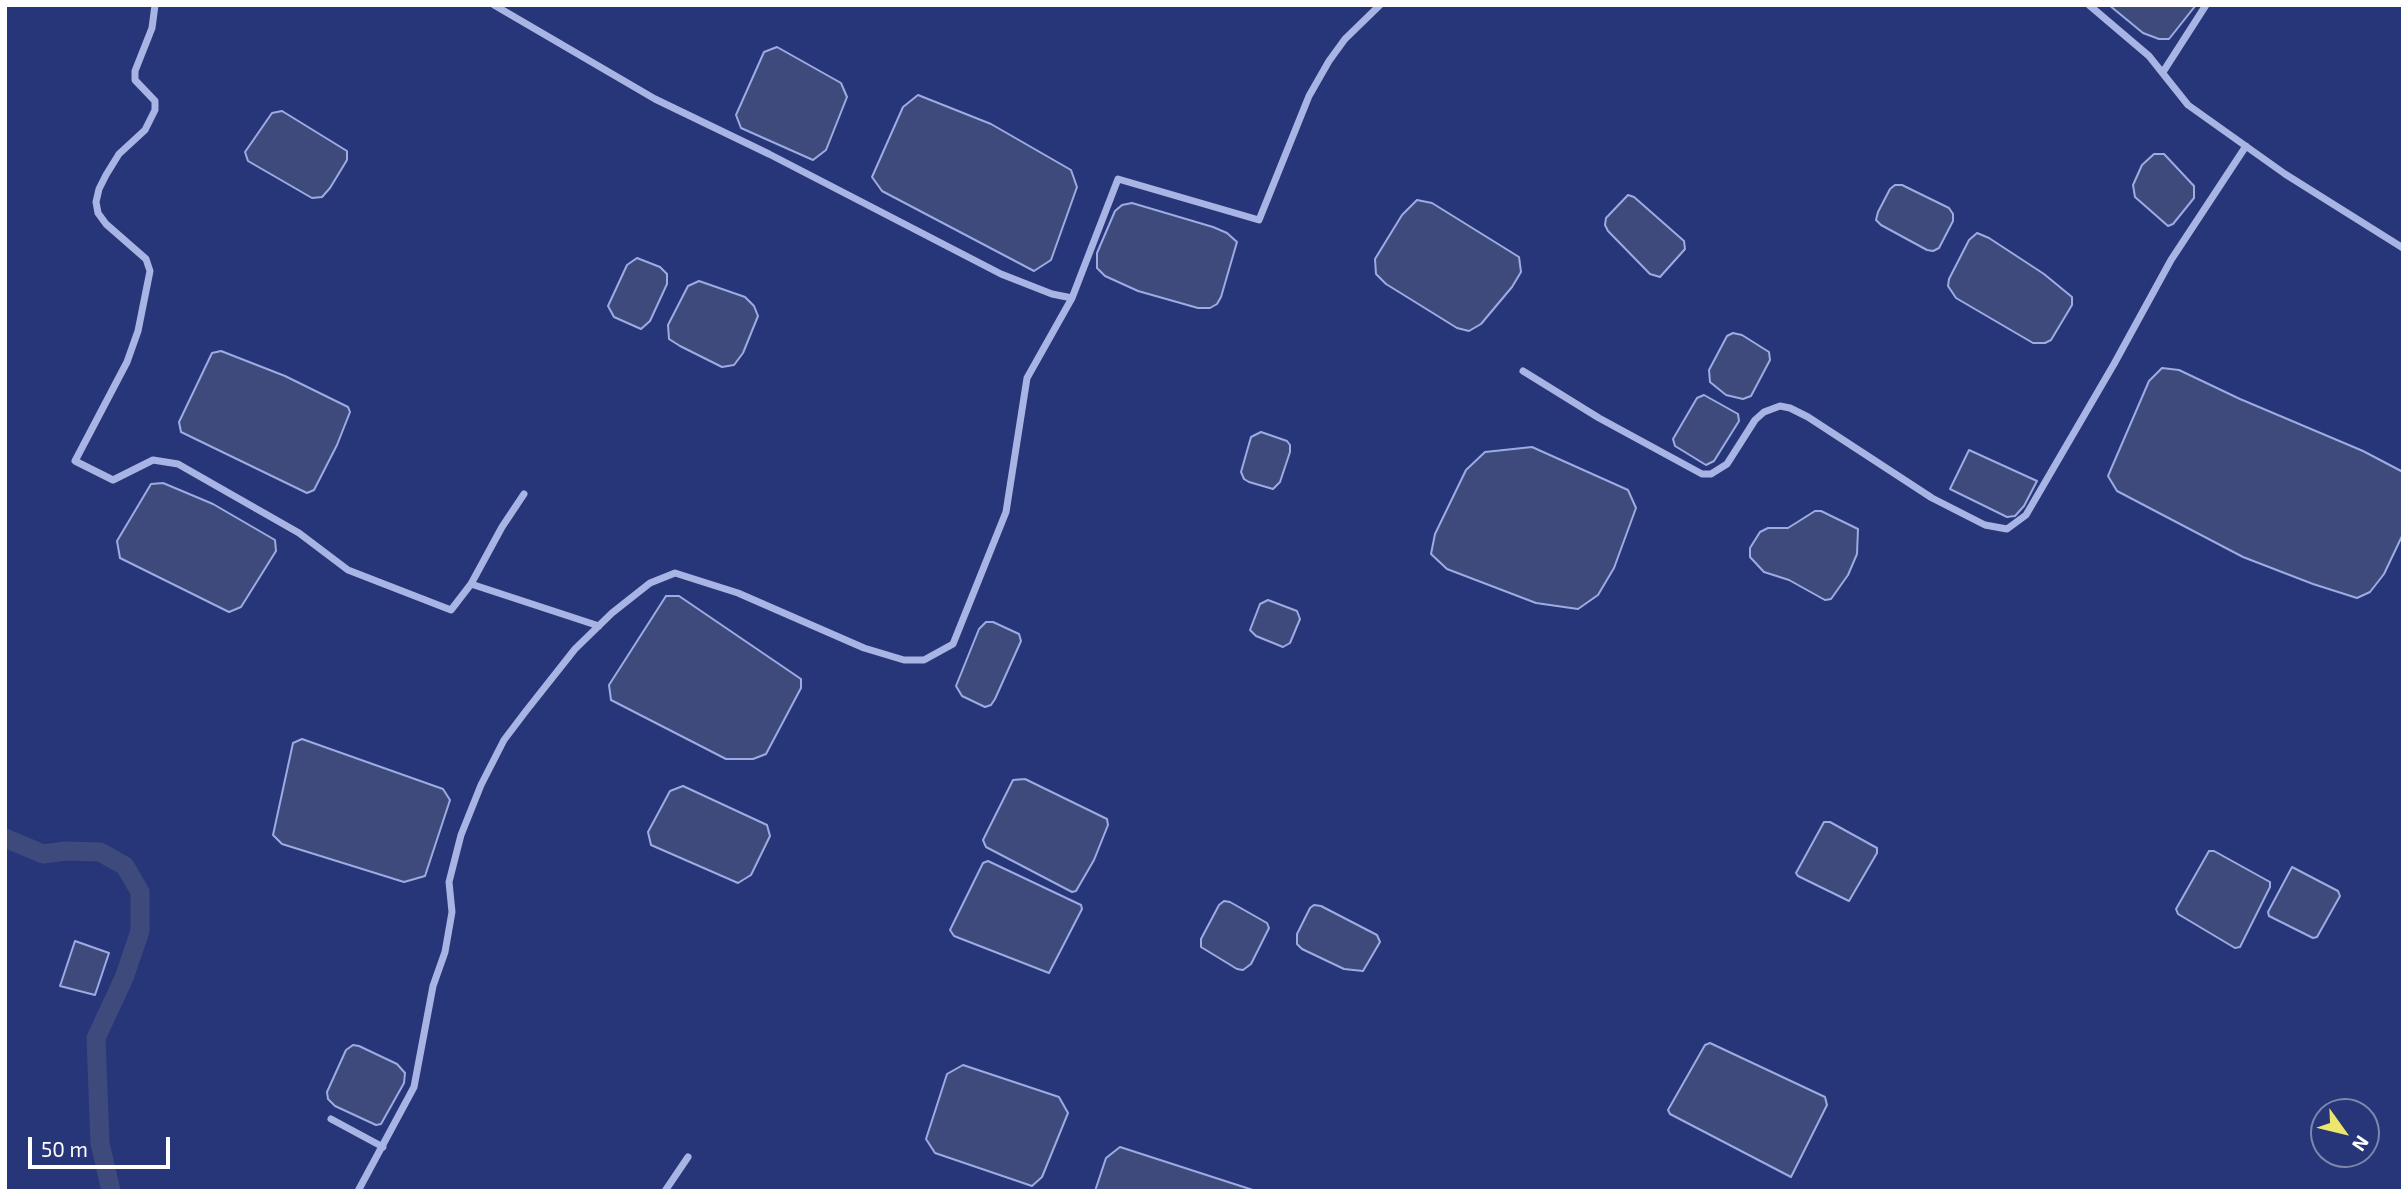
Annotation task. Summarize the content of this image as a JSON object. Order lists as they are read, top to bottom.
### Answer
{
  "scale_bar": "50 m",
  "north": "bottom right"
}
